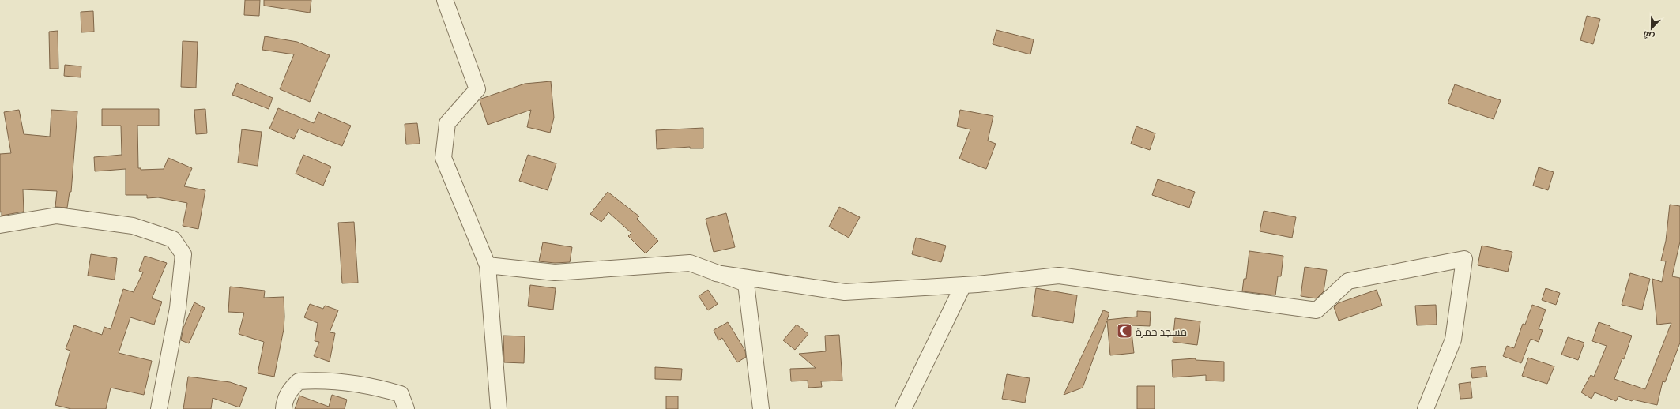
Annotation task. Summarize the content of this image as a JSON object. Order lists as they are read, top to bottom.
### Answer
{
  "places": {
    "mosque": ["مسجد حمزة"]
  },
  "north": "bottom"
}
